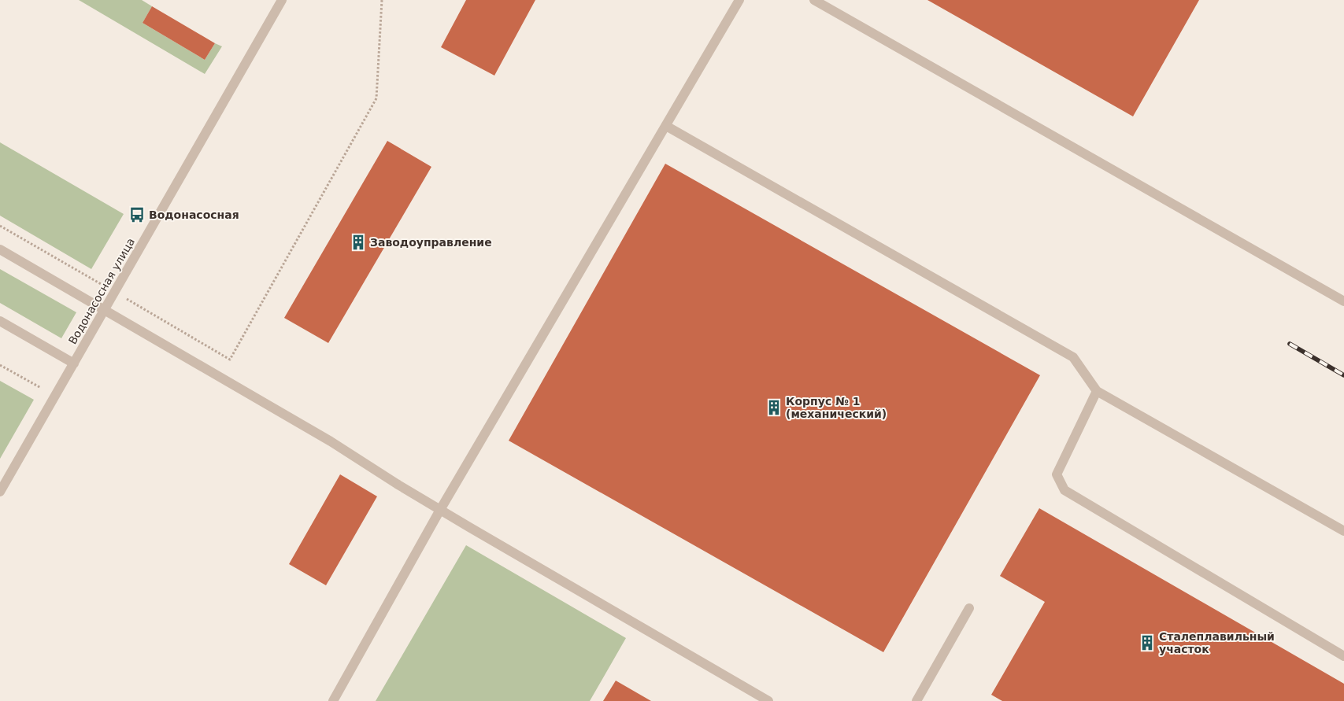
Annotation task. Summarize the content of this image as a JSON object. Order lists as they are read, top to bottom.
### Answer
{
  "streets": {
    "street": ["Водонасосная улица"]
  },
  "places": {
    "bus stop": ["Водонасосная"],
    "building": ["Заводоуправление", "Корпус № 1 (механический)", "Сталеплавильный участок"]
  }
}
